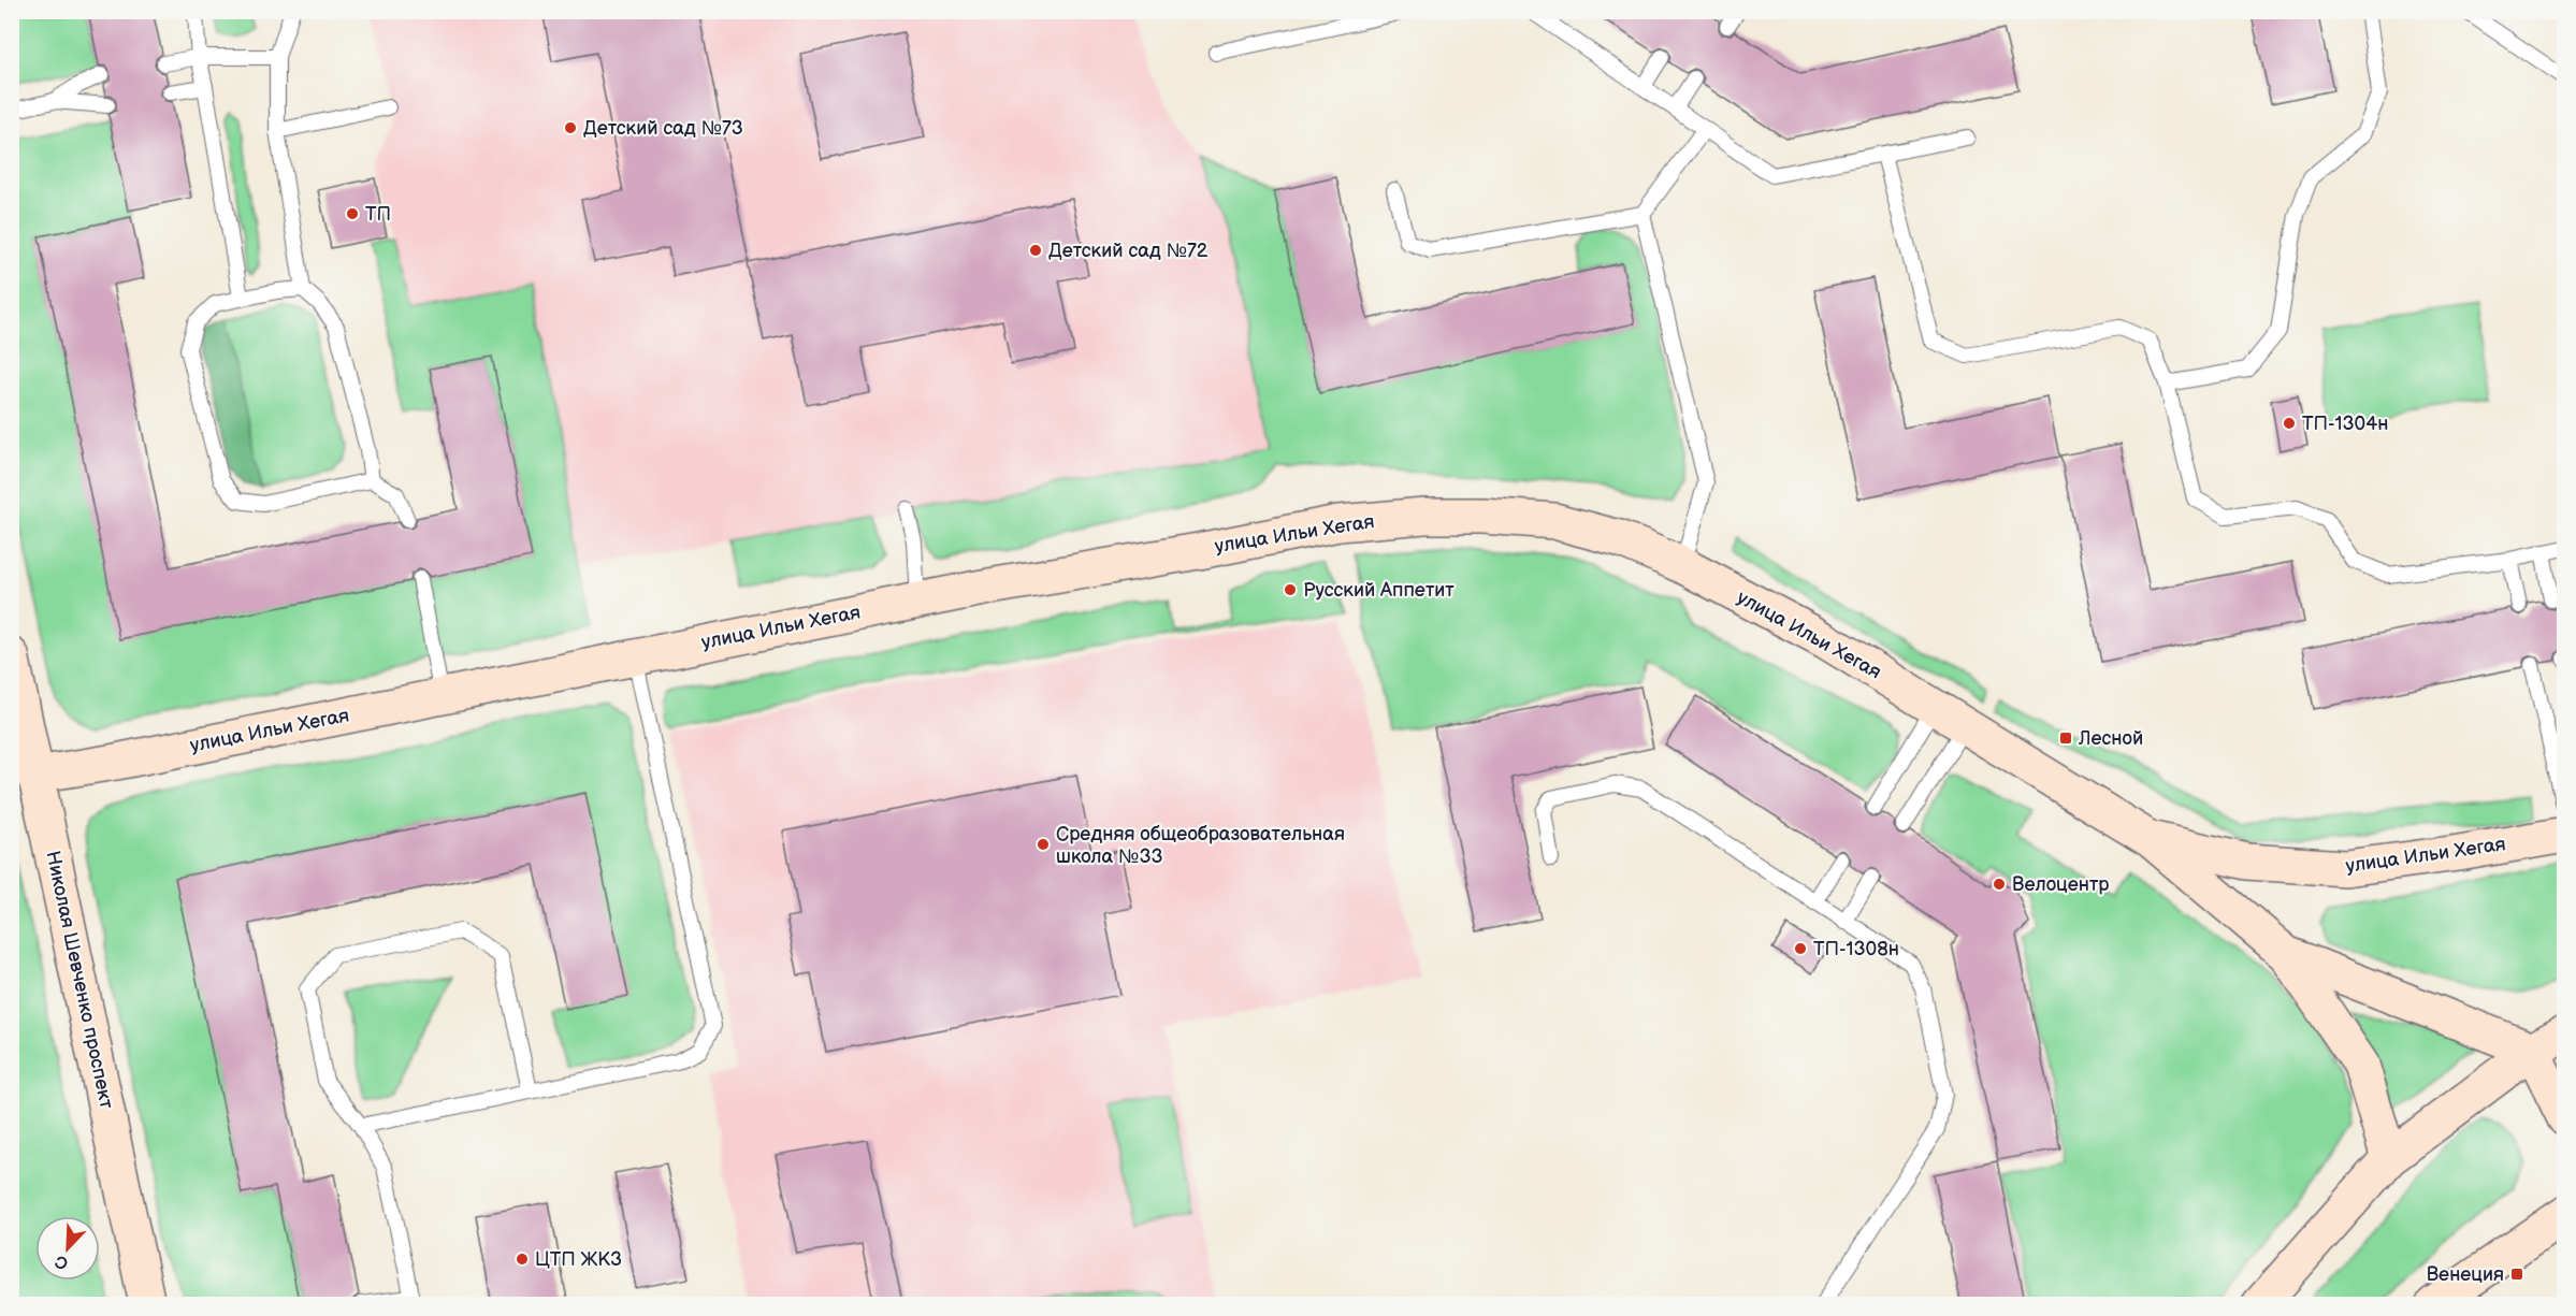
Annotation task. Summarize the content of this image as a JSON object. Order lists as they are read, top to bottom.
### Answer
{
  "streets": {
    "main road": ["улица Ильи Хегая", "Николая Шевченко проспект"]
  },
  "crossings": [
    ["улица Ильи Хегая", "Николая Шевченко проспект"]
  ],
  "places": {
    "other": [
      "Детский сад №73",
      "ТП",
      "Детский сад №72",
      "ТП-1304н",
      "Русский Аппетит",
      "Средняя общеобразовательная школа №33",
      "Велоцентр",
      "ТП-1308н",
      "ЦТП ЖК3"
    ],
    "transit": ["Лесной", "Венеция"]
  },
  "north": "bottom left"
}
